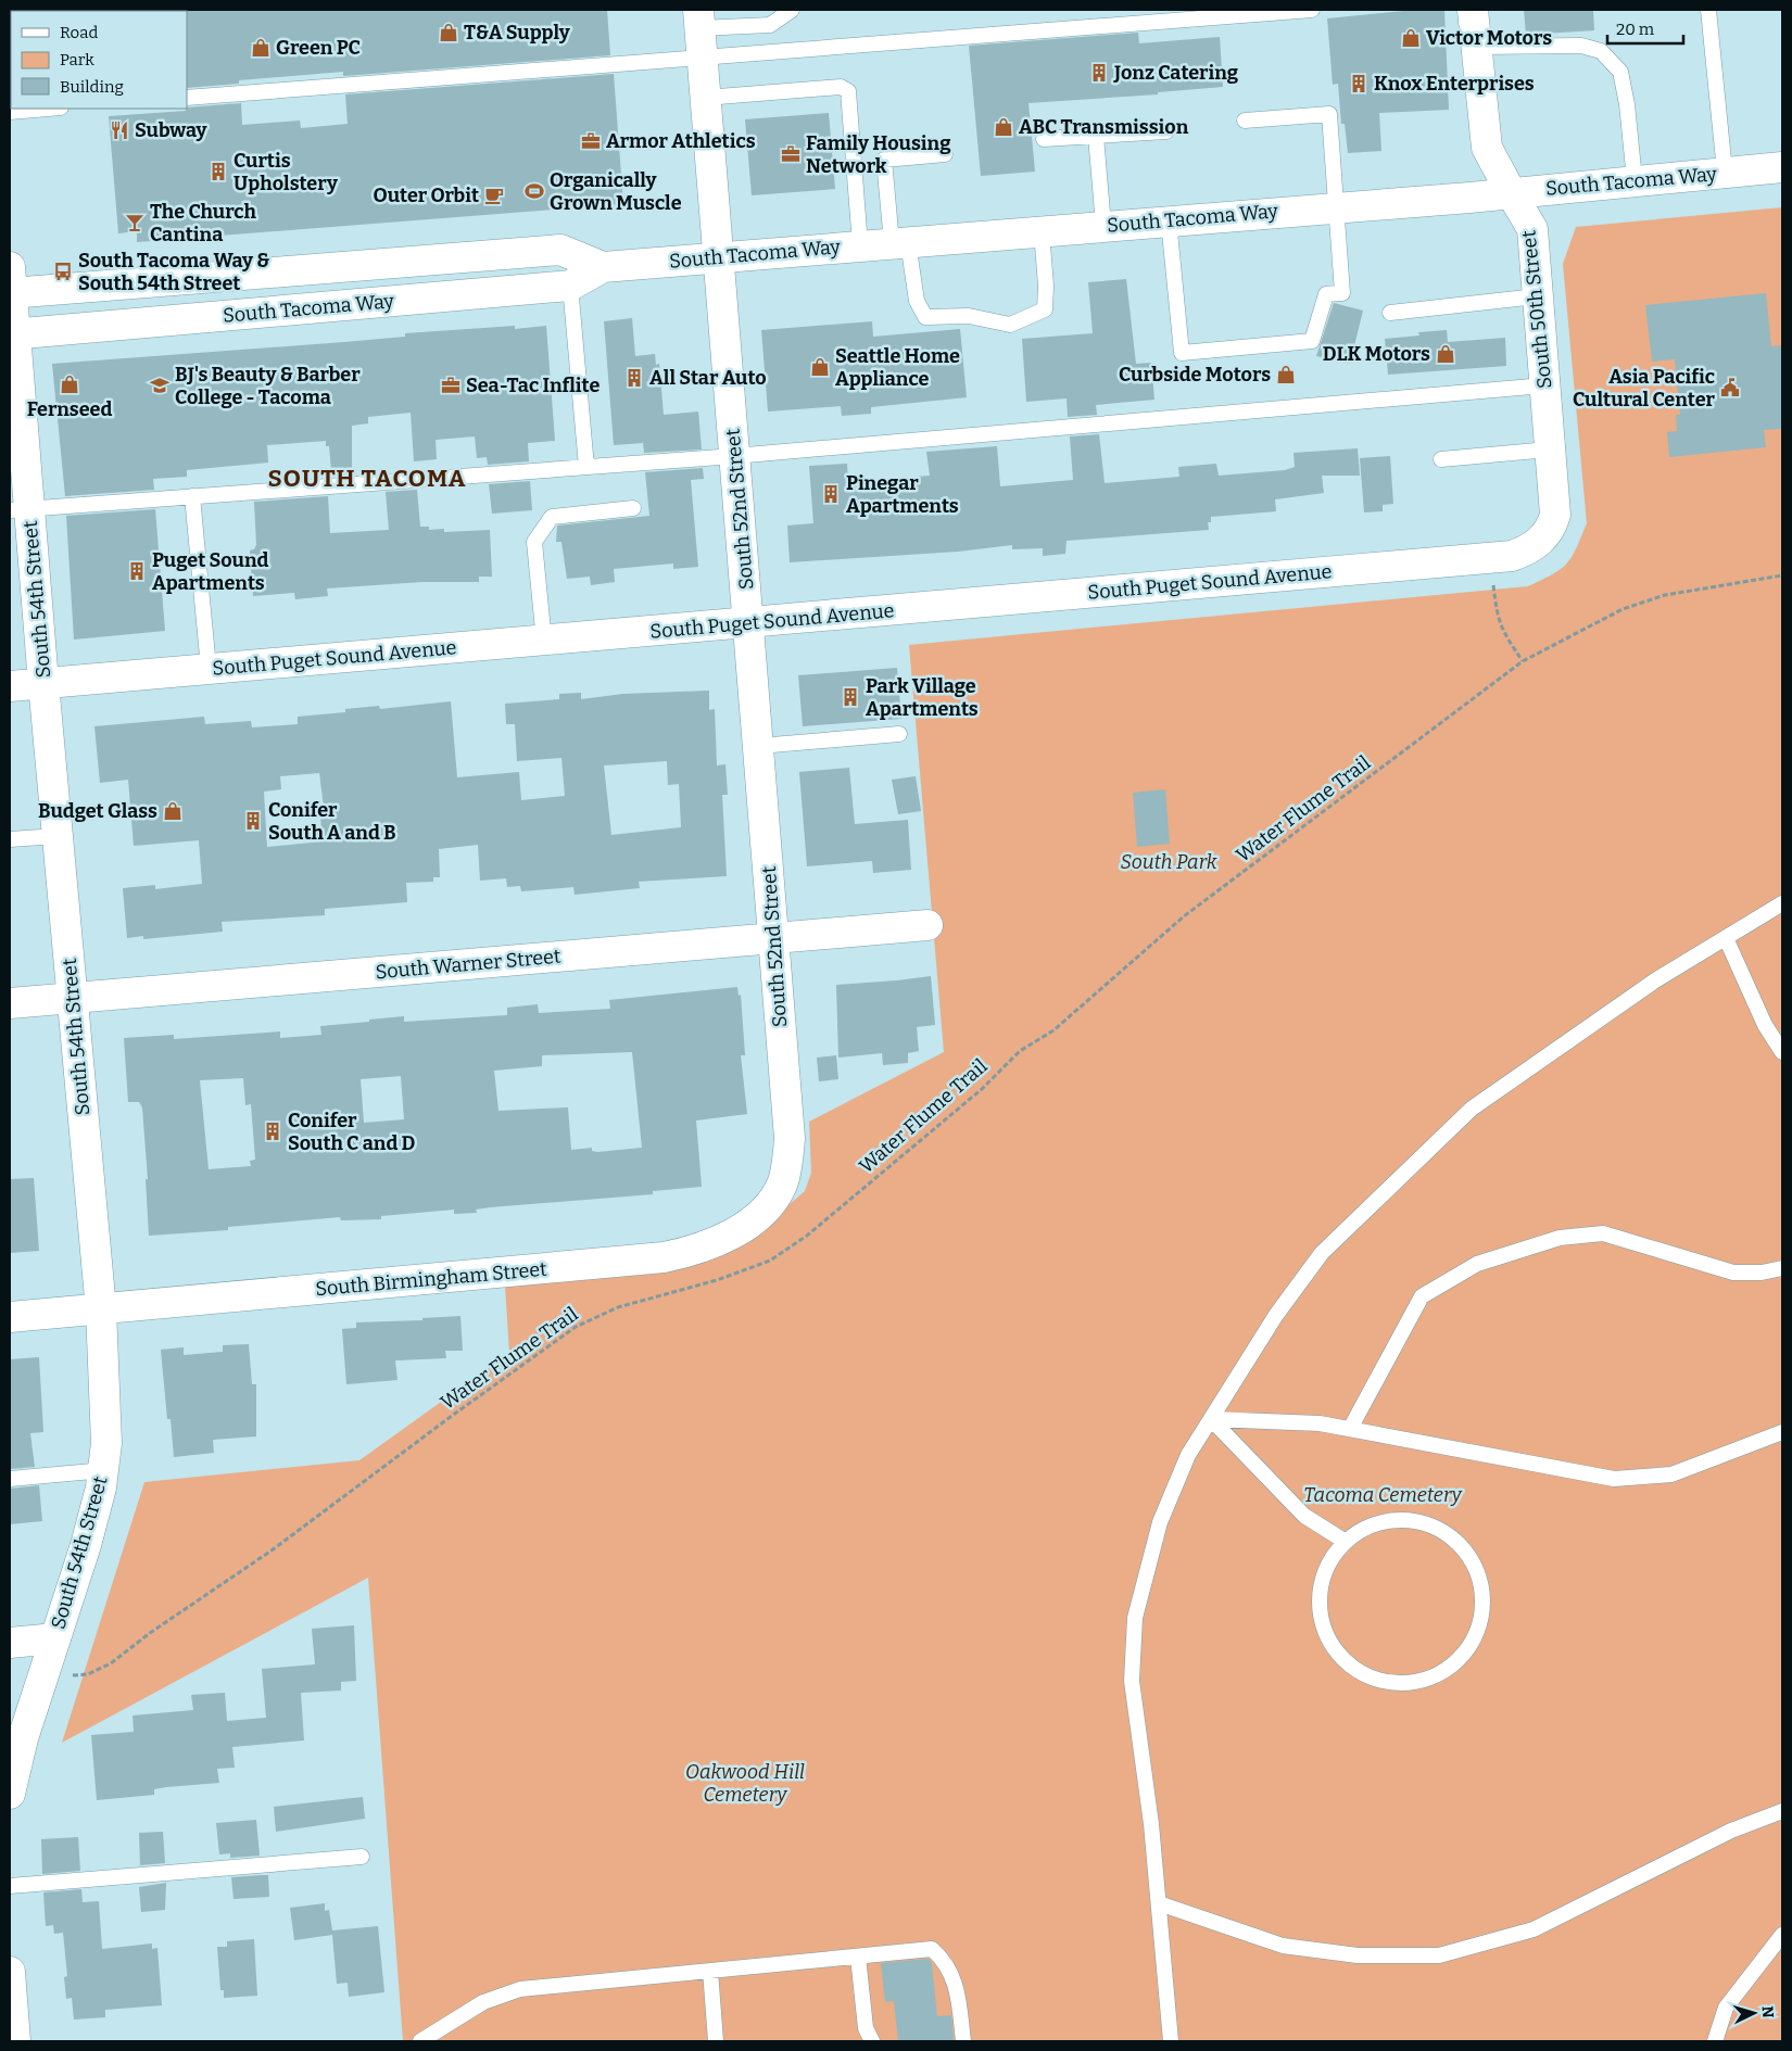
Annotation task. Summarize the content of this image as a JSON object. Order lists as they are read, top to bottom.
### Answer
{
  "streets": {
    "street": [
      "South Tacoma Way",
      "South 50th Street",
      "South 52nd Street",
      "South Puget Sound Avenue",
      "South 54th Street",
      "South Warner Street",
      "South Birmingham Street"
    ],
    "path": ["Water Flume Trail"]
  },
  "crossings": [
    ["South Tacoma Way", "South 50th Street"],
    ["South Tacoma Way", "South 52nd Street"],
    ["South Tacoma Way", "South 54th Street"],
    ["South 50th Street", "South Puget Sound Avenue"],
    ["South 52nd Street", "South Puget Sound Avenue"],
    ["South 52nd Street", "South Warner Street"],
    ["South 52nd Street", "South Birmingham Street"],
    ["South Puget Sound Avenue", "South 54th Street"],
    ["South 54th Street", "South Warner Street"],
    ["South 54th Street", "South Birmingham Street"]
  ],
  "districts": ["SOUTH TACOMA"],
  "parks": ["South Park", "Tacoma Cemetery", "Oakwood Hill Cemetery"],
  "places": {
    "shop": [
      "T&A Supply",
      "Victor Motors",
      "Green PC",
      "ABC Transmission",
      "DLK Motors",
      "Seattle Home Appliance",
      "Curbside Motors",
      "Fernseed",
      "Budget Glass"
    ],
    "building": [
      "Jonz Catering",
      "Knox Enterprises",
      "Curtis Upholstery",
      "All Star Auto",
      "Pinegar Apartments",
      "Puget Sound Apartments",
      "Park Village Apartments",
      "Conifer South A and B",
      "Conifer South C and D"
    ],
    "restaurant": ["Subway"],
    "office": ["Armor Athletics", "Family Housing Network", "Sea-Tac Inflite"],
    "sports": ["Organically Grown Muscle"],
    "cafe": ["Outer Orbit"],
    "bar": ["The Church Cantina"],
    "bus stop": ["South Tacoma Way & South 54th Street"],
    "school or university": ["BJ's Beauty & Barber College - Tacoma"],
    "public building": ["Asia Pacific Cultural Center"]
  },
  "legend": ["Road", "Park", "Building"],
  "scale_bar": "20 m",
  "north": "right"
}
